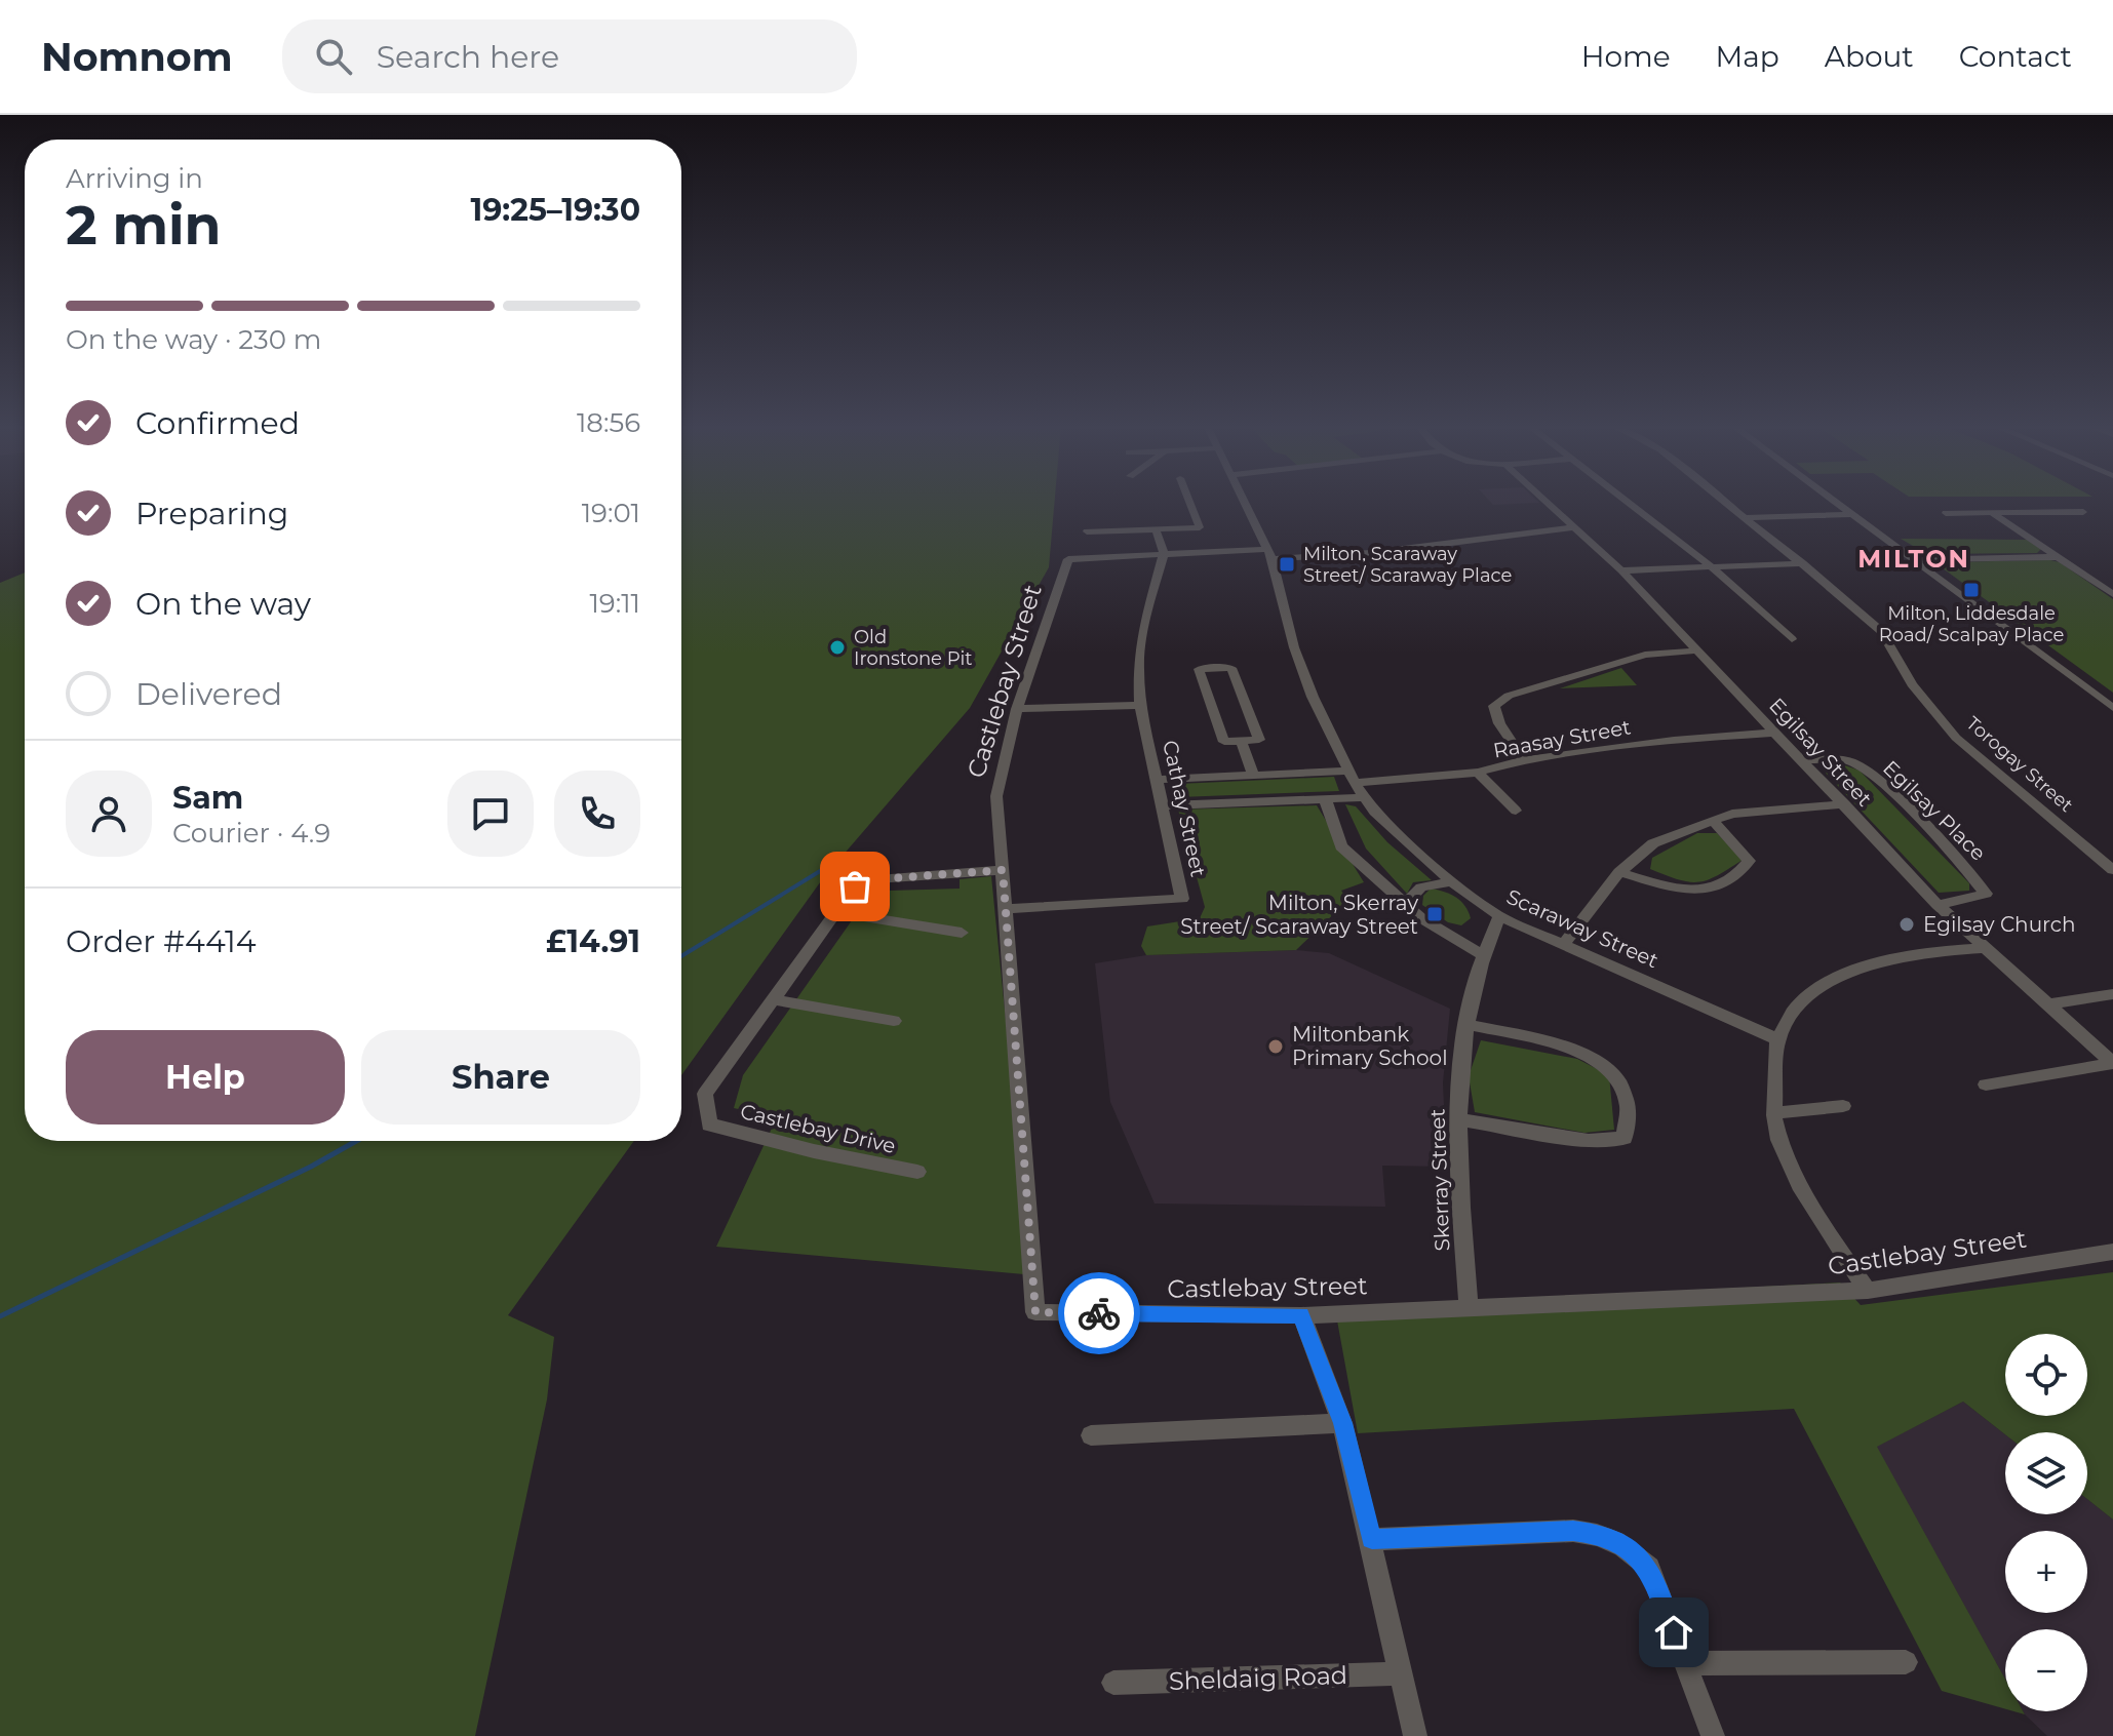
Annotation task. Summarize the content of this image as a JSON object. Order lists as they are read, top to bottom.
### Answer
{
  "streets": {
    "street": [
      "Castlebay Street",
      "Raasay Street",
      "Egilsay Street",
      "Torogay Street",
      "Cathay Street",
      "Egilsay Place",
      "Scaraway Street",
      "Castlebay Drive",
      "Skerray Street",
      "Sheldaig Road"
    ]
  },
  "crossings": [
    ["Castlebay Street", "Cathay Street"],
    ["Castlebay Street", "Castlebay Drive"],
    ["Castlebay Street", "Skerray Street"],
    ["Raasay Street", "Egilsay Street"],
    ["Raasay Street", "Cathay Street"],
    ["Raasay Street", "Scaraway Street"],
    ["Egilsay Street", "Egilsay Place"],
    ["Scaraway Street", "Skerray Street"]
  ],
  "districts": ["MILTON"],
  "places": {
    "transit": ["Milton, Scaraway Street/ Scaraway Place", "Milton, Liddesdale Road/ Scalpay Place", "Milton, Skerray Street/ Scaraway Street"],
    "other": ["Old Ironstone Pit", "Egilsay Church", "Miltonbank Primary School"]
  },
  "page": {
    "header": "Nomnom",
    "search": "Search here",
    "nav": [
      "Home",
      "Map",
      "About",
      "Contact"
    ],
    "heading": ["2 min", "Arriving in", "19:25–19:30"],
    "panel": [
      "Sam",
      "Courier · 4.9",
      "Order #4414",
      "£14.91"
    ],
    "bar": "On the way · 230 m",
    "list": [
      ["Confirmed", "18:56"],
      ["Preparing", "19:01"],
      ["On the way", "19:11"],
      "Delivered"
    ],
    "buttons": ["Help", "Share"],
    "map_buttons": ["+", "−"]
  }
}
